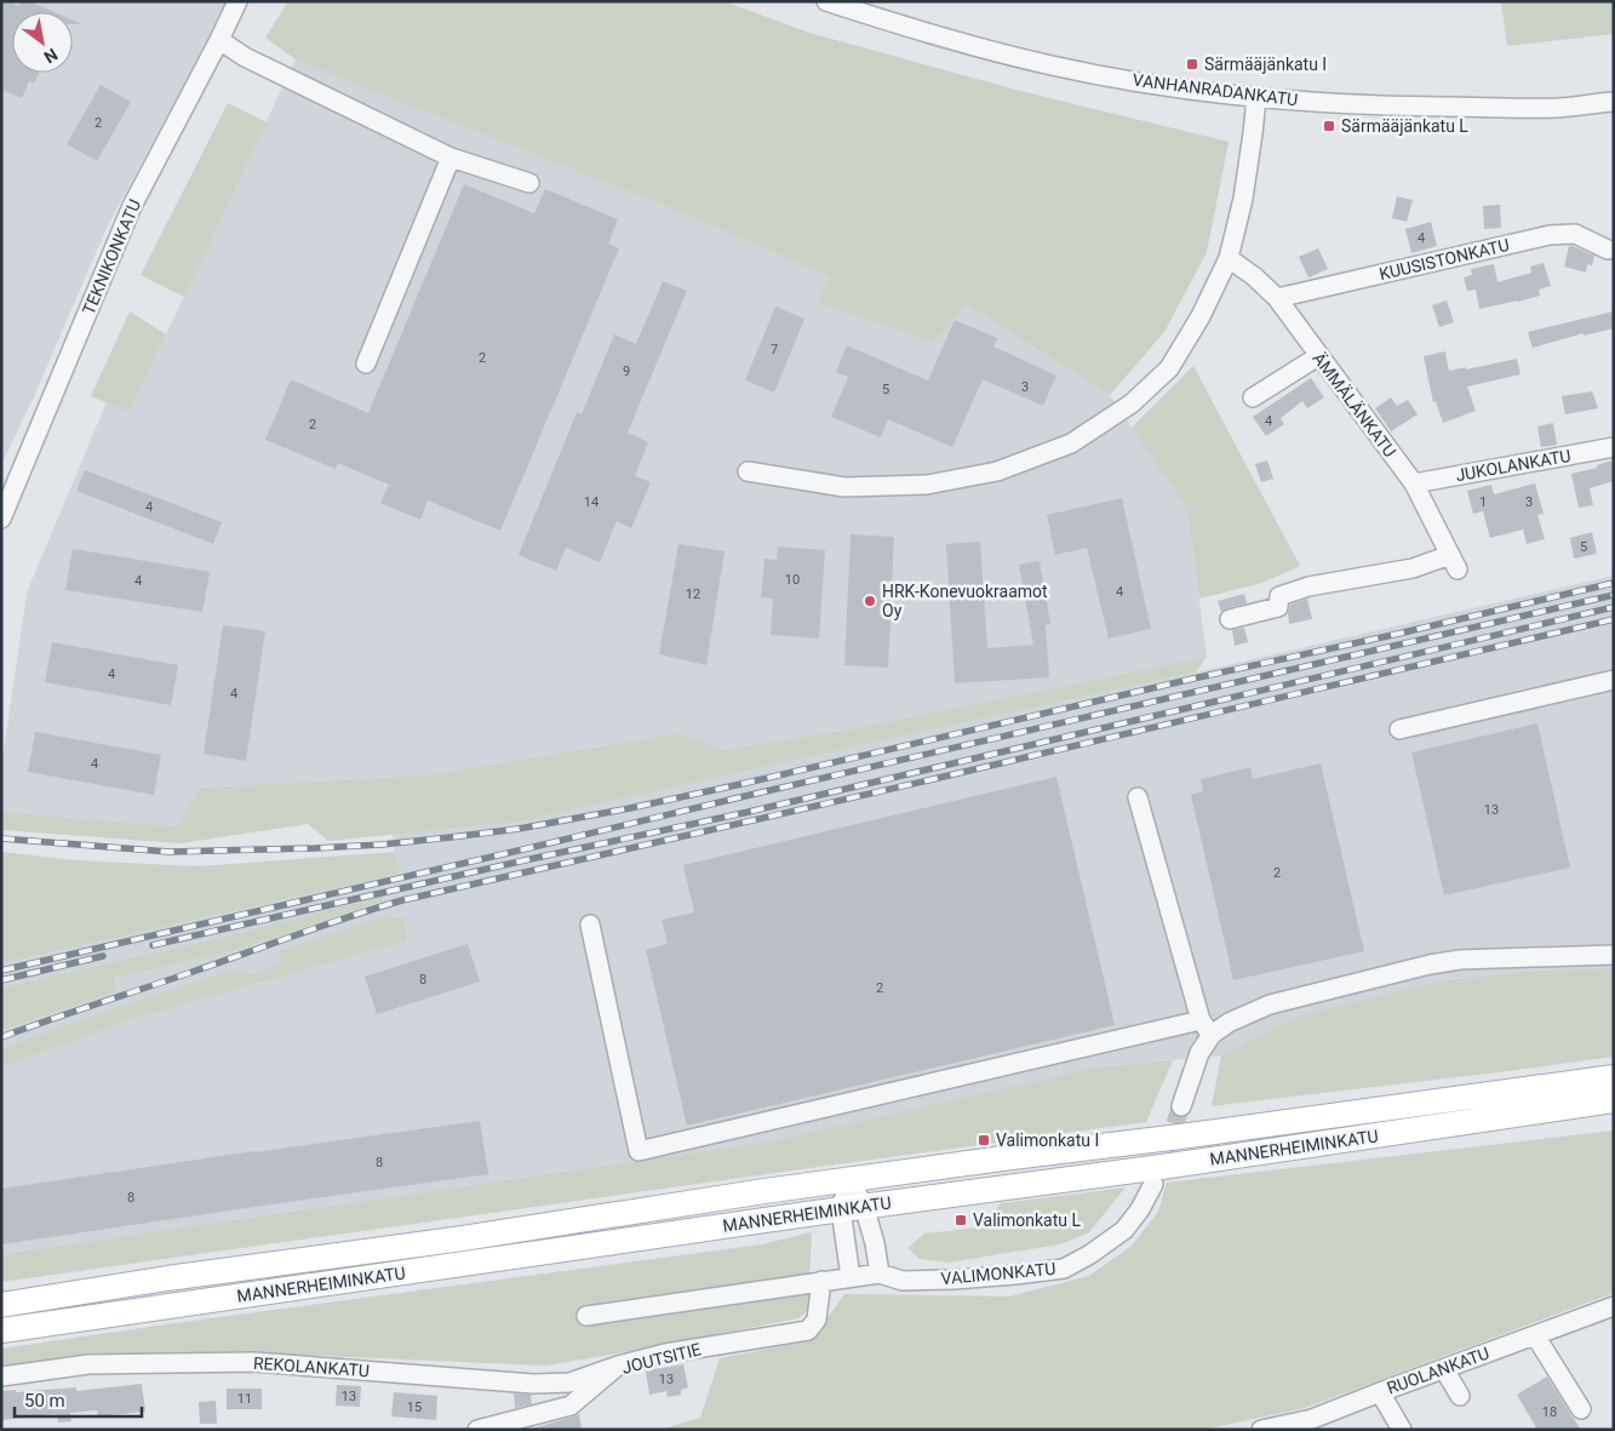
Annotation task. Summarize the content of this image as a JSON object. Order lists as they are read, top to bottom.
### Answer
{
  "streets": {
    "main road": ["MANNERHEIMINKATU"],
    "street": [
      "VANHANRADANKATU",
      "TEKNIKONKATU",
      "KUUSISTONKATU",
      "ÄMMÄLÄNKATU",
      "JUKOLANKATU",
      "VALIMONKATU",
      "JOUTSITIE",
      "REKOLANKATU",
      "RUOLANKATU"
    ]
  },
  "crossings": [
    ["KUUSISTONKATU", "ÄMMÄLÄNKATU"],
    ["ÄMMÄLÄNKATU", "JUKOLANKATU"],
    ["VALIMONKATU", "JOUTSITIE"],
    ["JOUTSITIE", "REKOLANKATU"]
  ],
  "places": {
    "transit": [
      "Särmääjänkatu I",
      "Särmääjänkatu L",
      "Valimonkatu I",
      "Valimonkatu L"
    ],
    "other": ["HRK-Konevuokraamot Oy"]
  },
  "house_numbers": [
    "2",
    "4",
    "7",
    "2",
    "9",
    "3",
    "5",
    "4",
    "2",
    "14",
    "1",
    "3",
    "4",
    "5",
    "10",
    "4",
    "4",
    "12",
    "4",
    "4",
    "4",
    "13",
    "2",
    "8",
    "2",
    "8",
    "8",
    "13",
    "13",
    "11",
    "15",
    "18"
  ],
  "scale_bar": "50 m",
  "north": "bottom right"
}
